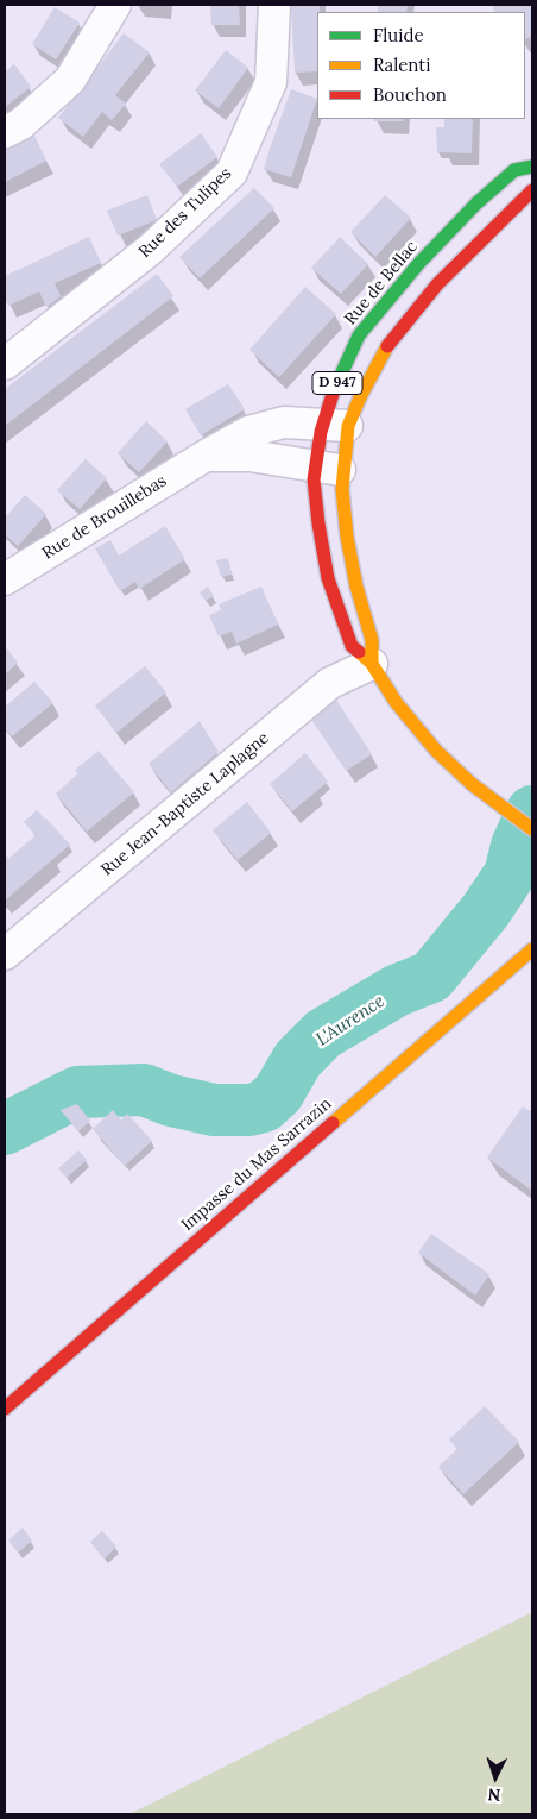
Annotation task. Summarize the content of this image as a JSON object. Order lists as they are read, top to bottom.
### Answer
{
  "streets": {
    "main road": ["Rue de Bellac", "D 947", "Impasse du Mas Sarrazin"],
    "street": ["Rue des Tulipes", "Rue de Brouillebas", "Rue Jean-Baptiste Laplagne"]
  },
  "crossings": [
    ["Rue de Bellac", "D 947"],
    ["Rue de Bellac", "Rue de Brouillebas"],
    ["Rue de Bellac", "Rue Jean-Baptiste Laplagne"],
    ["D 947", "Rue de Brouillebas"]
  ],
  "water": ["L'Aurence"],
  "legend": ["Fluide", "Ralenti", "Bouchon"],
  "north": "bottom"
}
